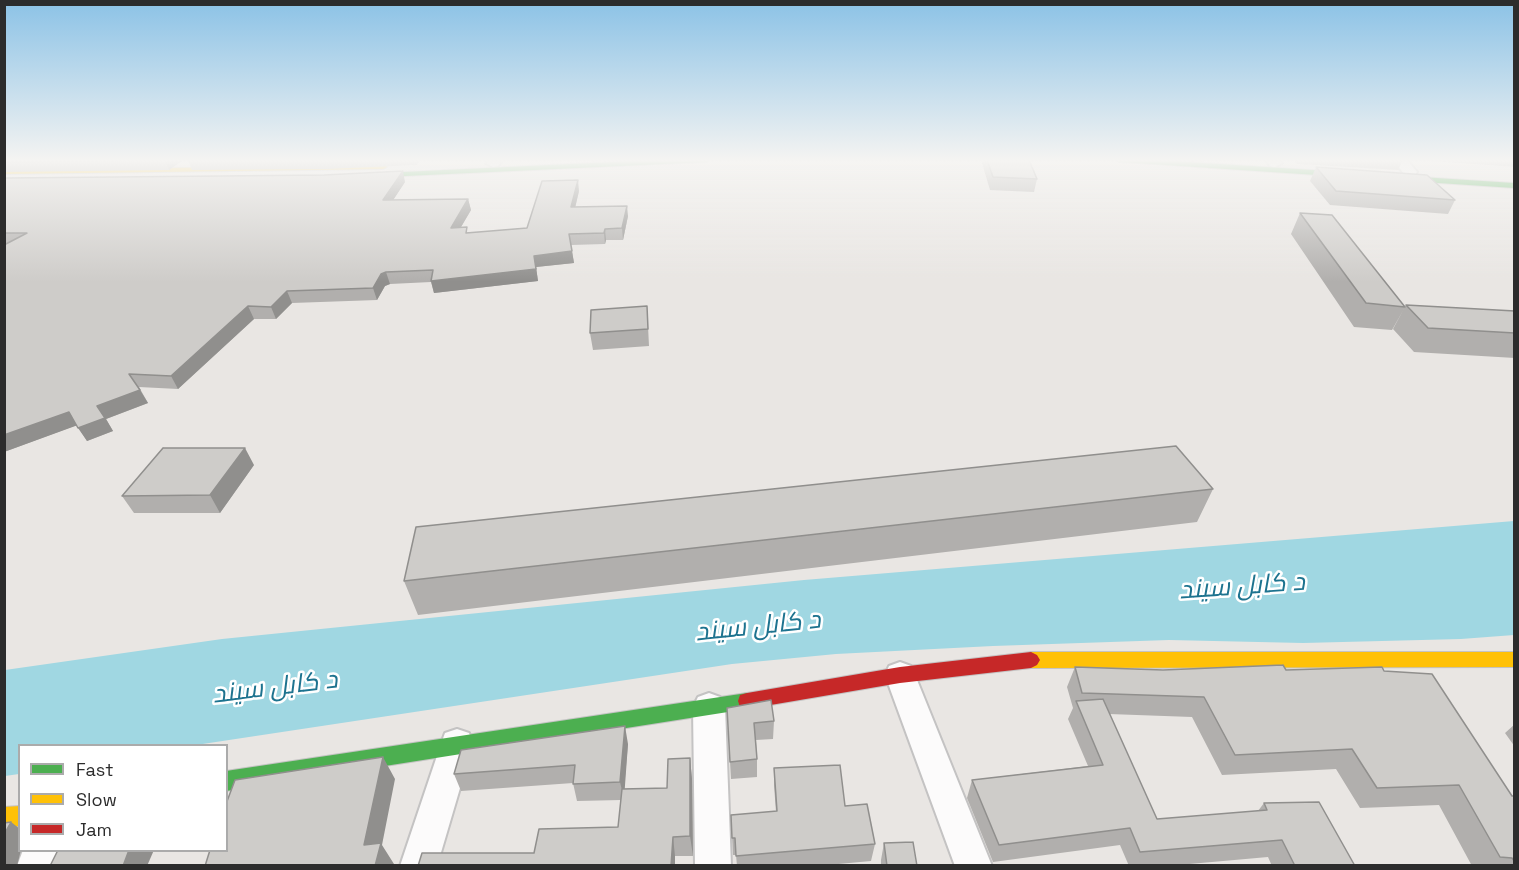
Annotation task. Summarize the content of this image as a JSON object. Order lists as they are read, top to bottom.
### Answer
{
  "water": ["د کابل سيند"],
  "legend": ["Fast", "Slow", "Jam"]
}
